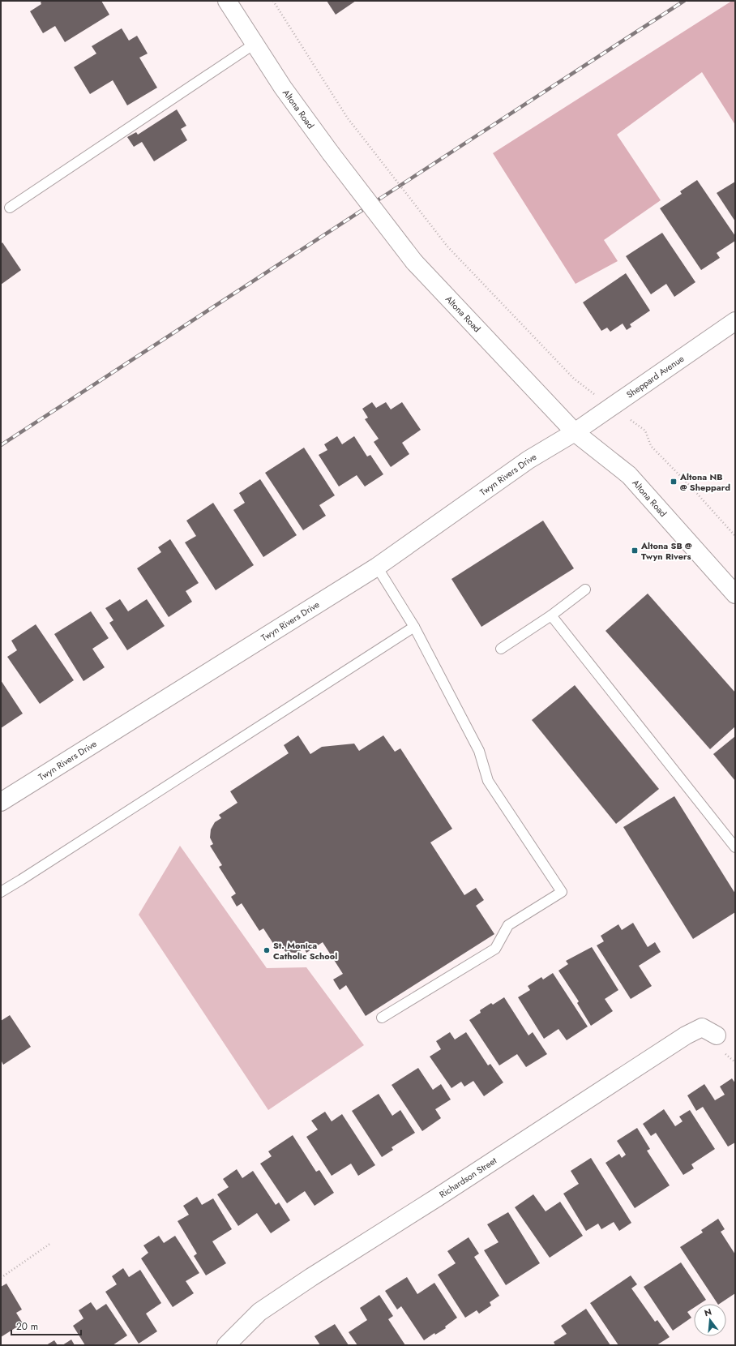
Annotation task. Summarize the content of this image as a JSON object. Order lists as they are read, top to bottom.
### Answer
{
  "streets": {
    "street": [
      "Altona Road",
      "Sheppard Avenue",
      "Twyn Rivers Drive",
      "Richardson Street"
    ]
  },
  "crossings": [
    ["Altona Road", "Sheppard Avenue"],
    ["Altona Road", "Twyn Rivers Drive"],
    ["Sheppard Avenue", "Twyn Rivers Drive"]
  ],
  "places": {
    "transit": ["Altona NB @ Sheppard", "Altona SB @ Twyn Rivers"],
    "other": ["St. Monica Catholic School"]
  },
  "scale_bar": "20 m",
  "north": "top"
}
